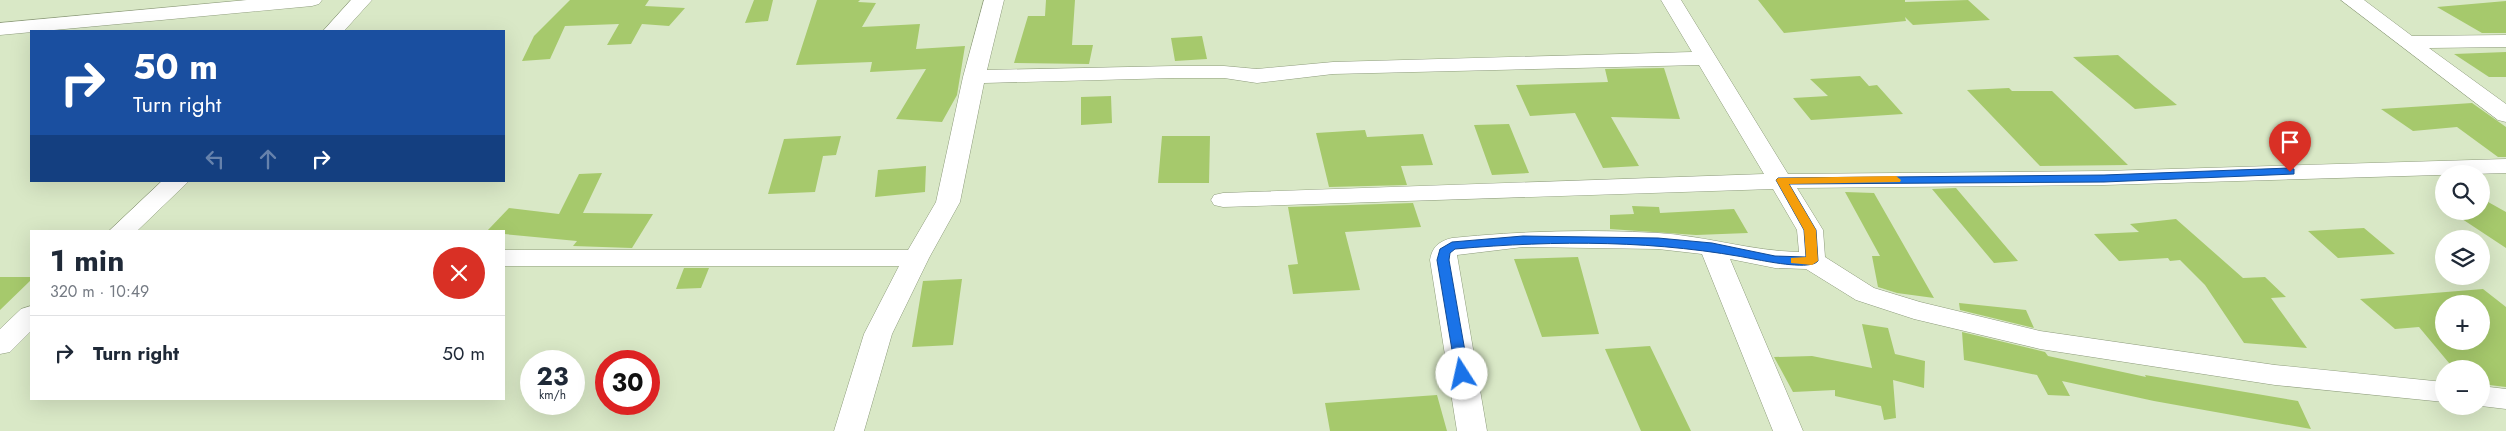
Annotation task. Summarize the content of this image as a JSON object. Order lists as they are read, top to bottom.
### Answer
{
  "page": {
    "turn": ["50 m", "Turn right"],
    "map_buttons": ["+", "−"],
    "heading": ["1 min", "320 m · 10:49"],
    "list": [
      {
        "name": "Turn right",
        "value": "50 m"
      }
    ],
    "speed": "23 km/h",
    "limit": "30"
  }
}
